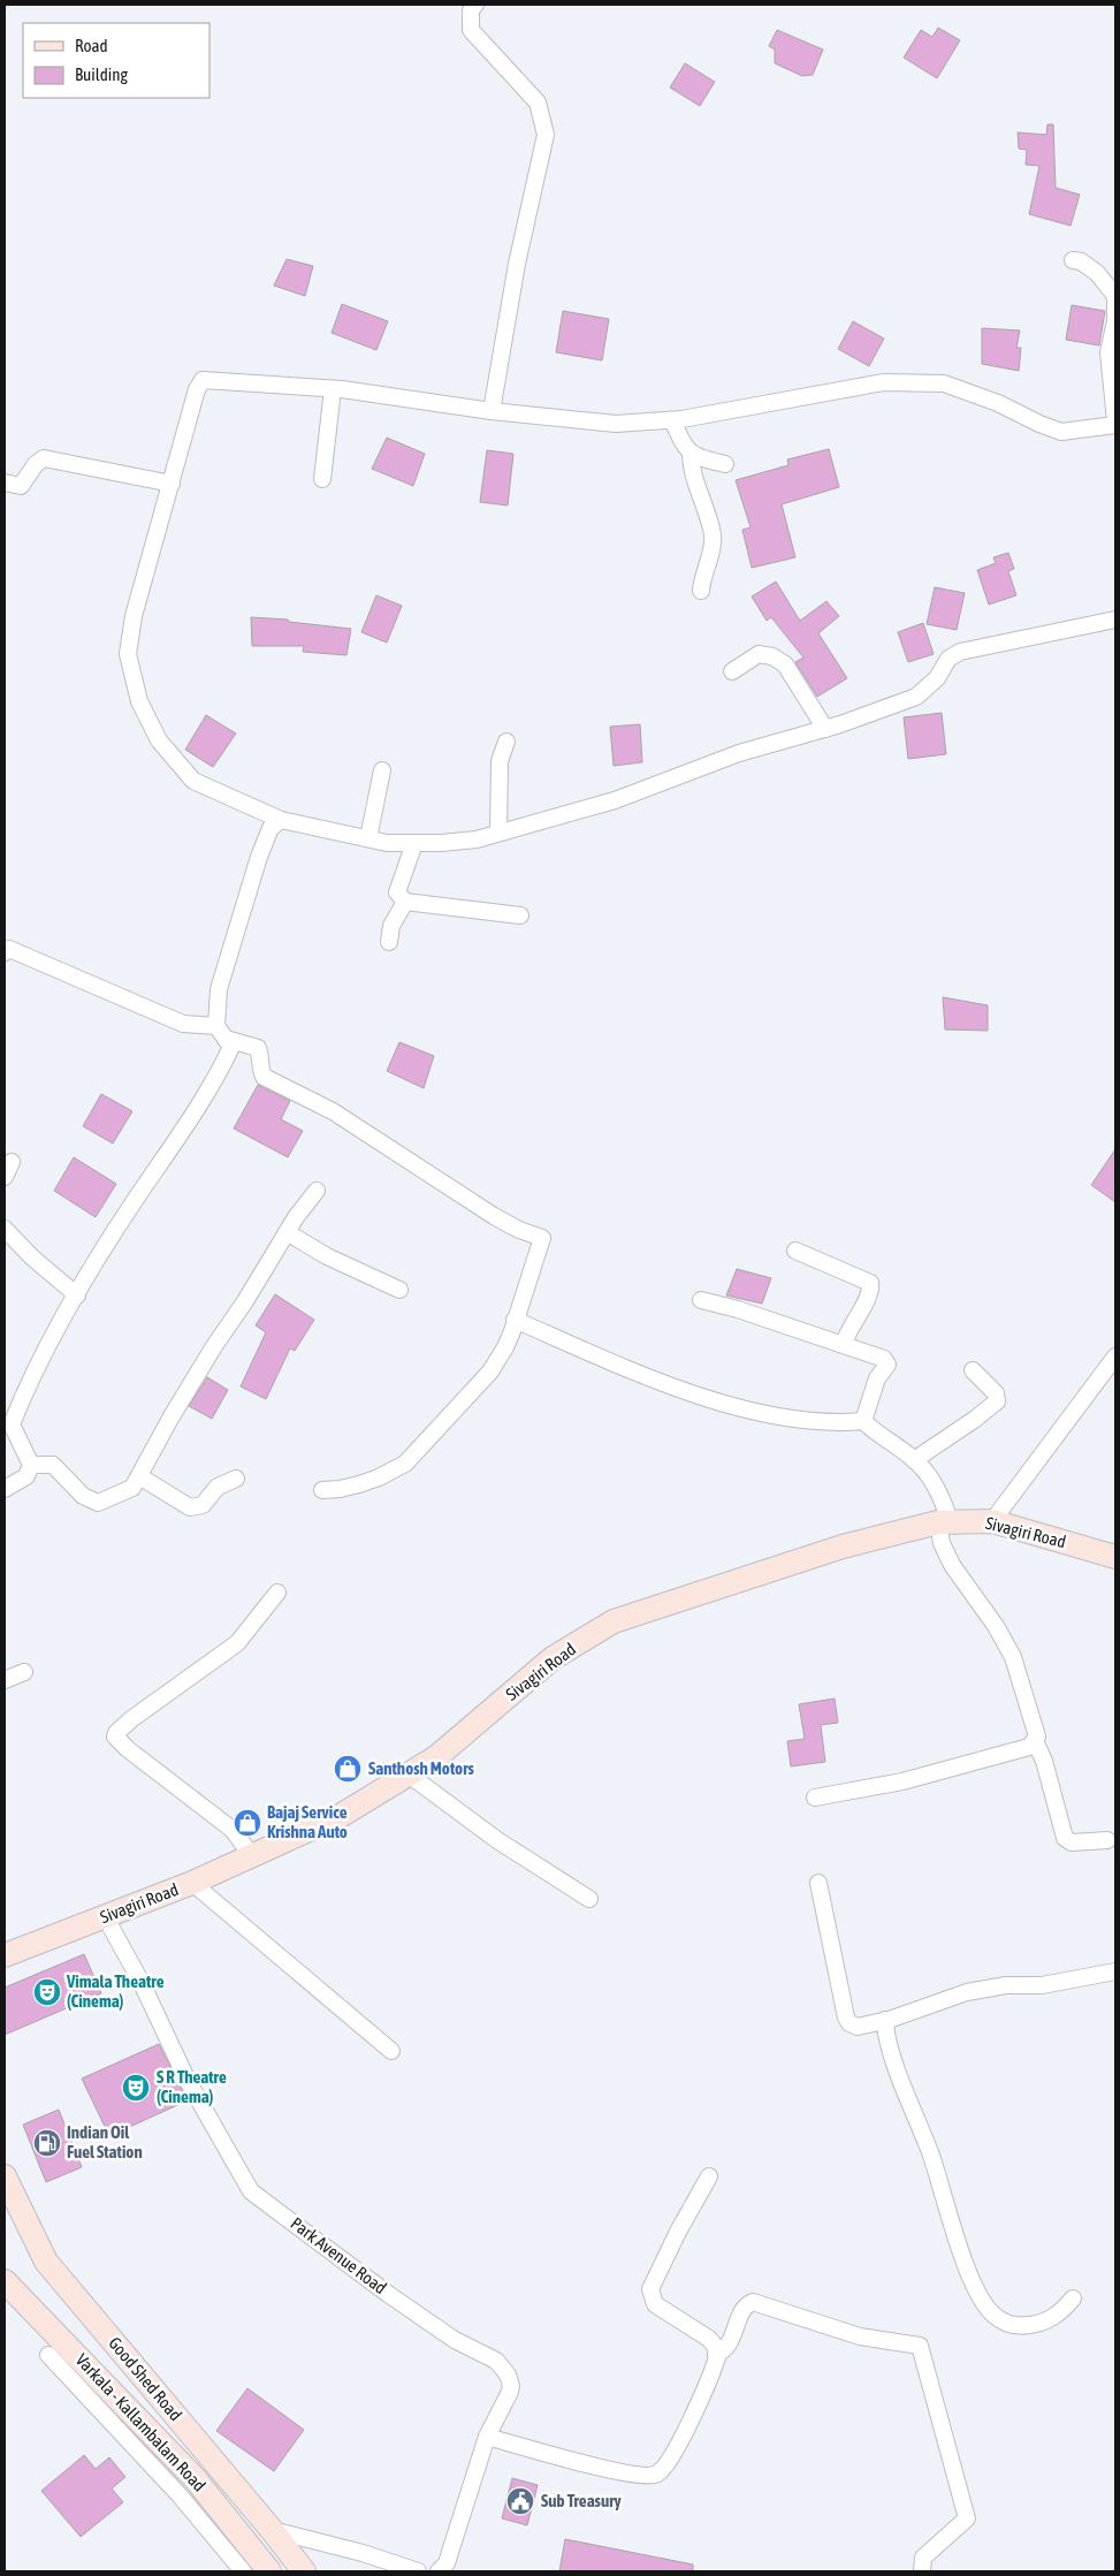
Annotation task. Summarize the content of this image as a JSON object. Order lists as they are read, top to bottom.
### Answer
{
  "streets": {
    "main road": ["Sivagiri Road", "Good Shed Road", "Varkala - Kallambalam Road"],
    "street": ["Park Avenue Road"]
  },
  "crossings": [
    ["Sivagiri Road", "Park Avenue Road"]
  ],
  "places": {
    "shop": ["Santhosh Motors", "Bajaj Service Krishna Auto"],
    "theatre": ["Vimala Theatre (Cinema)", "S R Theatre (Cinema)"],
    "fuel station": ["Indian Oil Fuel Station"],
    "public building": ["Sub Treasury"]
  },
  "legend": ["Road", "Building"]
}
